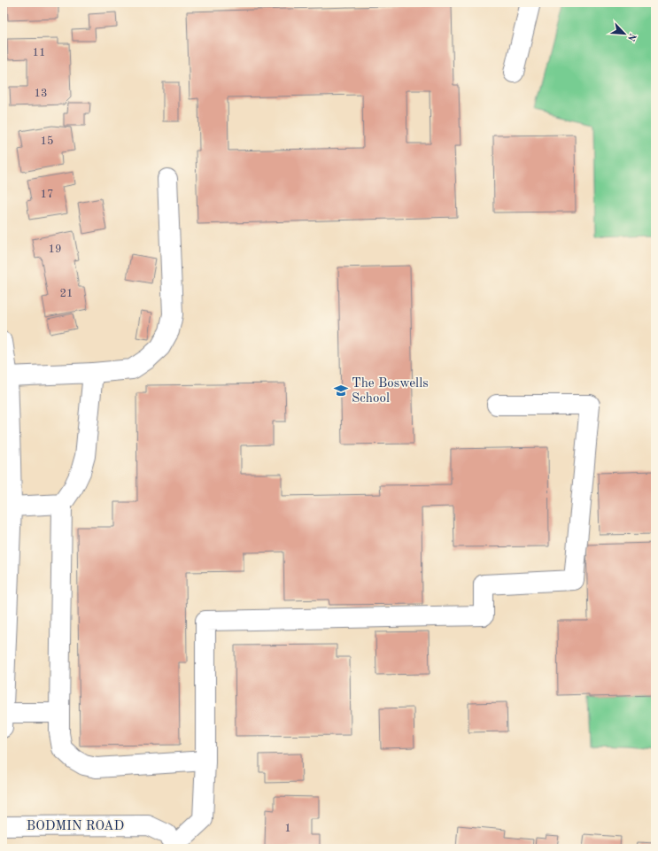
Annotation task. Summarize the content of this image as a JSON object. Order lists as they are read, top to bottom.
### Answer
{
  "streets": {
    "street": ["BODMIN ROAD"]
  },
  "places": {
    "school or university": ["The Boswells School"]
  },
  "house_numbers": [
    "11",
    "13",
    "15",
    "17",
    "19",
    "21",
    "1"
  ],
  "north": "bottom right"
}
